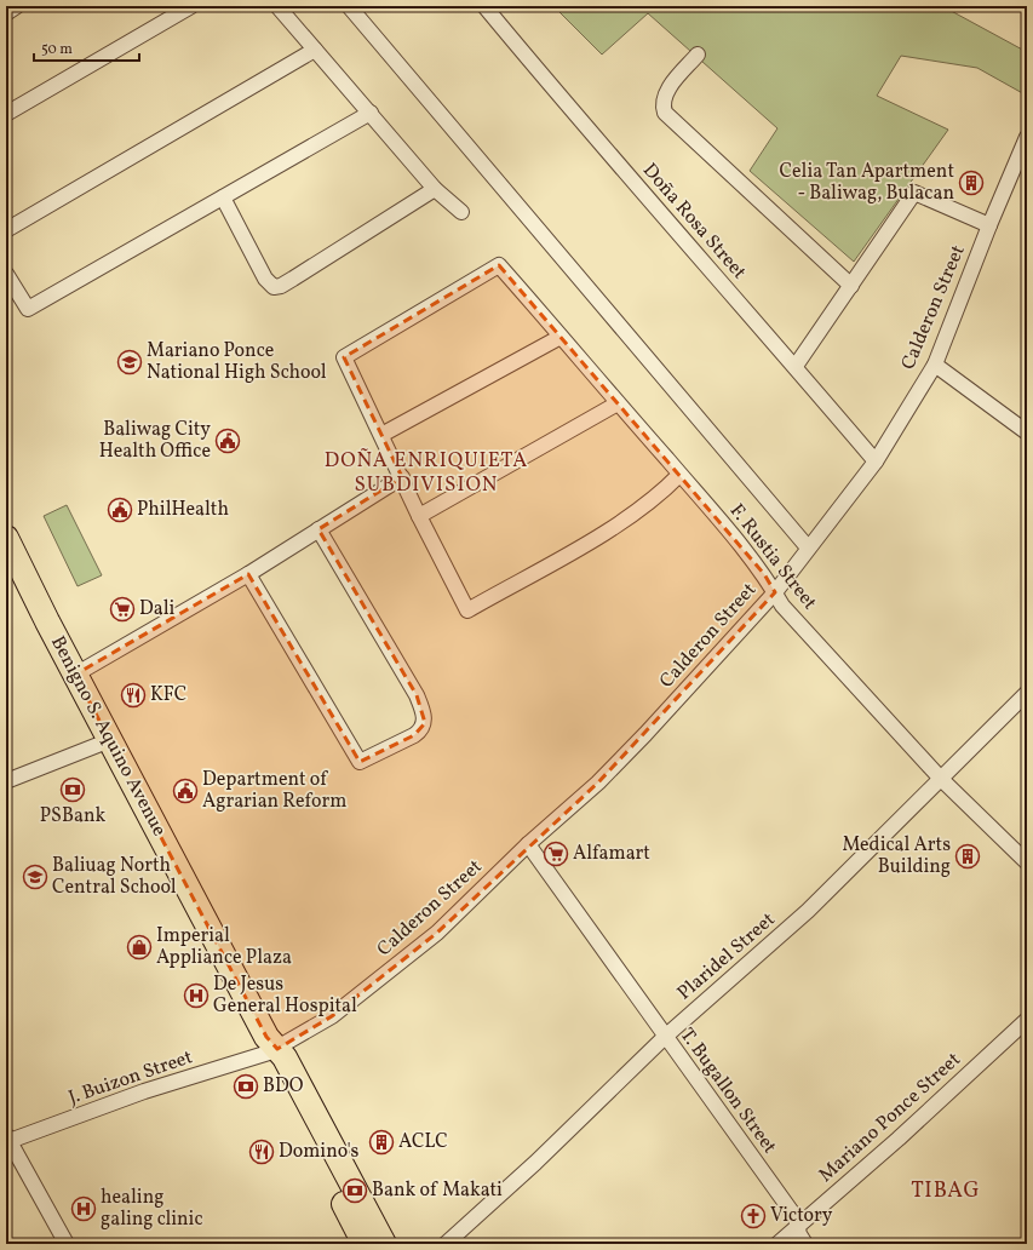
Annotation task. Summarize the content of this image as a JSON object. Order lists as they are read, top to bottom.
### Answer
{
  "streets": {
    "main road": ["Benigno S. Aquino Avenue"],
    "street": [
      "Doña Rosa Street",
      "Calderon Street",
      "F. Rustia Street",
      "Plaridel Street",
      "J. Buizon Street",
      "T. Bugallon Street",
      "Mariano Ponce Street"
    ]
  },
  "crossings": [
    ["Doña Rosa Street", "Calderon Street"],
    ["Calderon Street", "F. Rustia Street"],
    ["Calderon Street", "Benigno S. Aquino Avenue"],
    ["Calderon Street", "J. Buizon Street"],
    ["Calderon Street", "T. Bugallon Street"],
    ["F. Rustia Street", "Plaridel Street"],
    ["Benigno S. Aquino Avenue", "J. Buizon Street"],
    ["Plaridel Street", "T. Bugallon Street"],
    ["T. Bugallon Street", "Mariano Ponce Street"]
  ],
  "districts": ["DOÑA ENRIQUIETA SUBDIVISION", "TIBAG"],
  "places": {
    "building": ["Celia Tan Apartment - Baliwag, Bulacan", "Medical Arts Building", "ACLC"],
    "school or university": ["Mariano Ponce National High School", "Baliuag North Central School"],
    "public building": ["Baliwag City Health Office", "PhilHealth", "Department of Agrarian Reform"],
    "supermarket": ["Dali", "Alfamart"],
    "restaurant": ["KFC", "Domino's"],
    "bank": ["PSBank", "BDO", "Bank of Makati"],
    "shop": ["Imperial Appliance Plaza"],
    "hospital": ["De Jesus General Hospital", "healing galing clinic"],
    "church": ["Victory"]
  },
  "scale_bar": "50 m"
}
